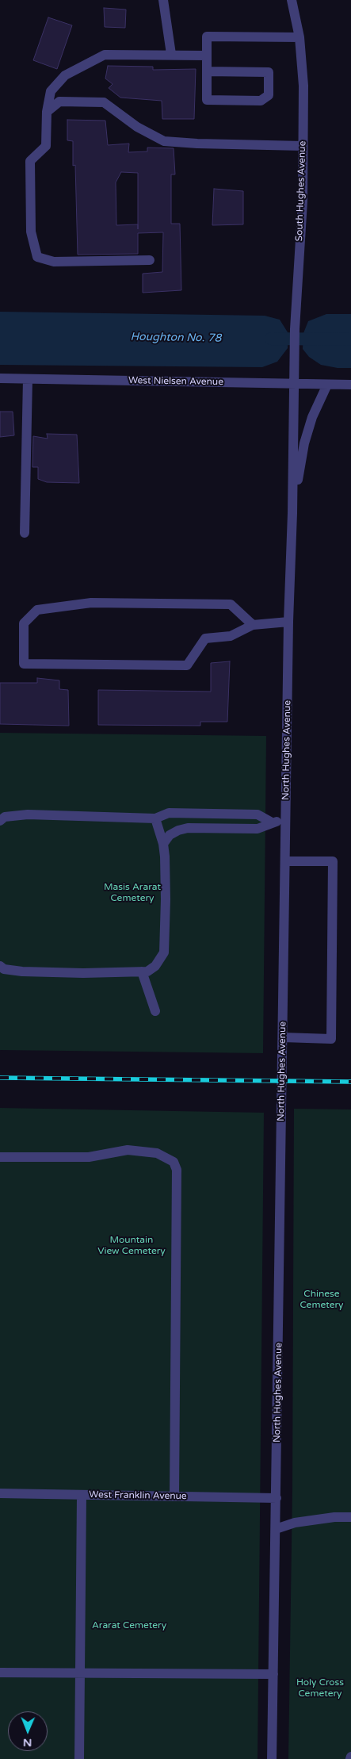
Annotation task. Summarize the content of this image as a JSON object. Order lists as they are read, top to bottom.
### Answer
{
  "streets": {
    "street": [
      "South Hughes Avenue",
      "West Nielsen Avenue",
      "North Hughes Avenue",
      "West Franklin Avenue"
    ]
  },
  "crossings": [
    ["South Hughes Avenue", "West Nielsen Avenue"],
    ["South Hughes Avenue", "North Hughes Avenue"],
    ["West Nielsen Avenue", "North Hughes Avenue"],
    ["North Hughes Avenue", "West Franklin Avenue"]
  ],
  "water": ["Houghton No. 78"],
  "parks": [
    "Masis Ararat Cemetery",
    "Mountain View Cemetery",
    "Chinese Cemetery",
    "Ararat Cemetery",
    "Holy Cross Cemetery"
  ],
  "north": "bottom"
}
